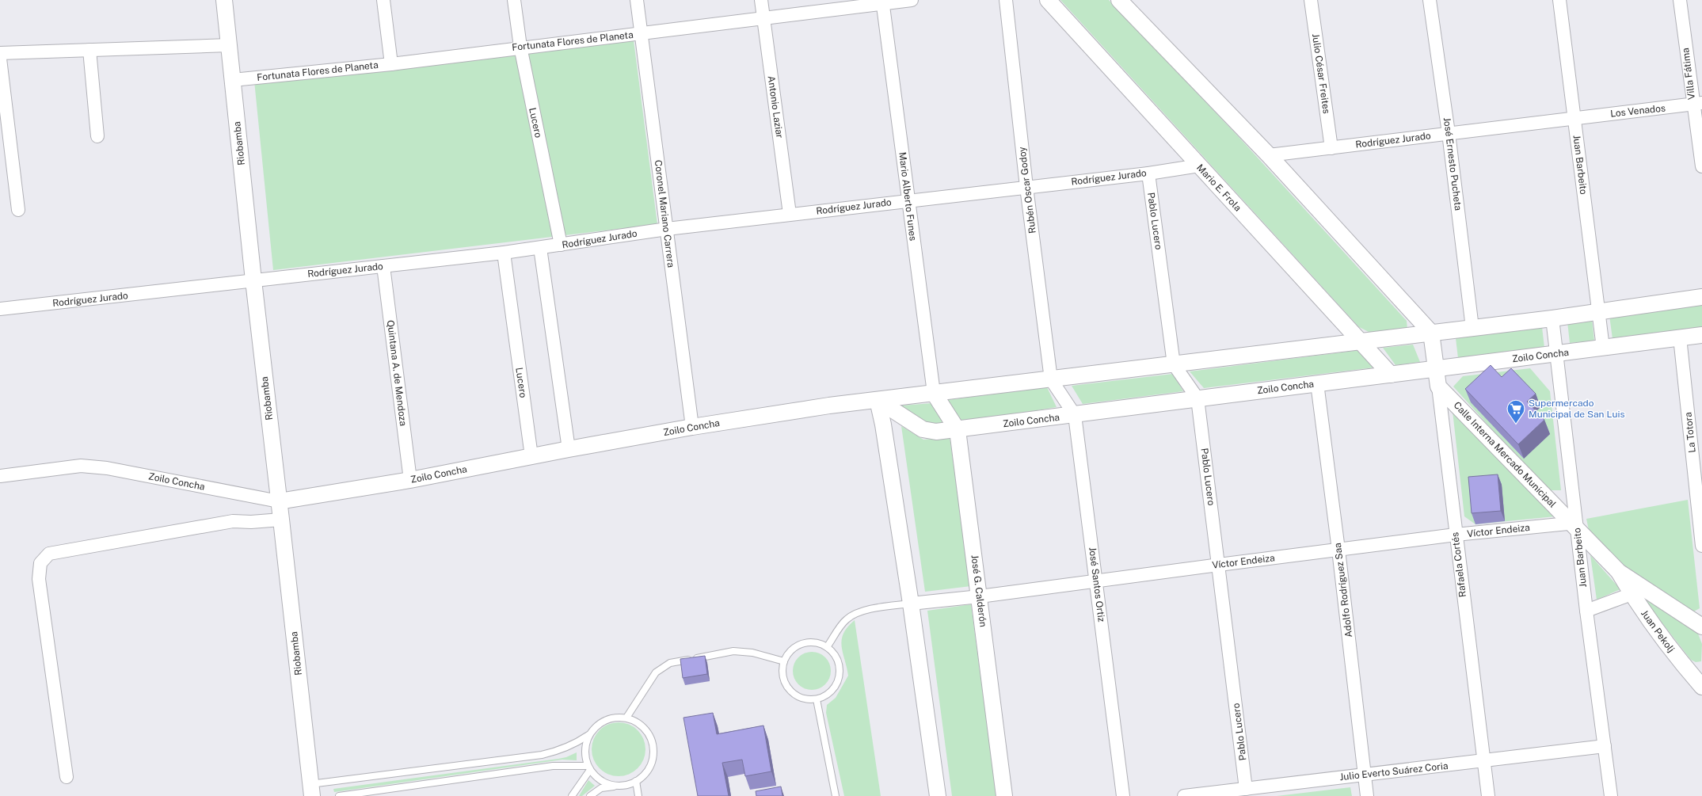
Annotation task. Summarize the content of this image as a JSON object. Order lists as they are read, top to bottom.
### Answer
{
  "streets": {
    "street": [
      "Fortunata Flores de Planeta",
      "Julio César Freites",
      "Villa Fátima",
      "Antonio Laziar",
      "Los Venados",
      "Lucero",
      "Rodríguez Jurado",
      "Riobamba",
      "José Ernesto Pucheta",
      "Juan Barbeito",
      "Mario E. Frola",
      "Rubén Oscar Godoy",
      "Mario Alberto Funes",
      "Coronel Mariano Carrera",
      "Pablo Lucero",
      "Zoilo Concha",
      "Quintana A. de Mendoza",
      "La Totora",
      "Calle Interna Mercado Municipal",
      "Víctor Endeiza",
      "Rafaela Cortés",
      "José Santos Ortiz",
      "Adolfo Rodríguez Saa",
      "José G. Calderón",
      "Juan Pekolj",
      "Julio Everto Suárez Coria"
    ]
  },
  "crossings": [
    ["Fortunata Flores de Planeta", "Antonio Laziar"],
    ["Fortunata Flores de Planeta", "Lucero"],
    ["Fortunata Flores de Planeta", "Riobamba"],
    ["Fortunata Flores de Planeta", "Mario Alberto Funes"],
    ["Fortunata Flores de Planeta", "Coronel Mariano Carrera"],
    ["Julio César Freites", "Rodríguez Jurado"],
    ["Villa Fátima", "Los Venados"],
    ["Antonio Laziar", "Rodríguez Jurado"],
    ["Los Venados", "Rodríguez Jurado"],
    ["Los Venados", "Juan Barbeito"],
    ["Lucero", "Rodríguez Jurado"],
    ["Lucero", "Zoilo Concha"],
    ["Rodríguez Jurado", "Riobamba"],
    ["Rodríguez Jurado", "José Ernesto Pucheta"],
    ["Rodríguez Jurado", "Juan Barbeito"],
    ["Rodríguez Jurado", "Mario E. Frola"],
    ["Rodríguez Jurado", "Rubén Oscar Godoy"],
    ["Rodríguez Jurado", "Mario Alberto Funes"],
    ["Rodríguez Jurado", "Coronel Mariano Carrera"],
    ["Rodríguez Jurado", "Pablo Lucero"],
    ["Rodríguez Jurado", "Quintana A. de Mendoza"],
    ["Riobamba", "Zoilo Concha"],
    ["José Ernesto Pucheta", "Zoilo Concha"],
    ["Juan Barbeito", "Zoilo Concha"],
    ["Juan Barbeito", "Calle Interna Mercado Municipal"],
    ["Juan Barbeito", "Víctor Endeiza"],
    ["Juan Barbeito", "Juan Pekolj"],
    ["Juan Barbeito", "Julio Everto Suárez Coria"],
    ["Mario E. Frola", "Zoilo Concha"],
    ["Rubén Oscar Godoy", "Zoilo Concha"],
    ["Rubén Oscar Godoy", "José Santos Ortiz"],
    ["Mario Alberto Funes", "Zoilo Concha"],
    ["Mario Alberto Funes", "José G. Calderón"],
    ["Coronel Mariano Carrera", "Zoilo Concha"],
    ["Pablo Lucero", "Zoilo Concha"],
    ["Pablo Lucero", "Víctor Endeiza"],
    ["Pablo Lucero", "Julio Everto Suárez Coria"],
    ["Zoilo Concha", "Quintana A. de Mendoza"],
    ["Zoilo Concha", "La Totora"],
    ["Zoilo Concha", "Rafaela Cortés"],
    ["Zoilo Concha", "José Santos Ortiz"],
    ["Zoilo Concha", "Adolfo Rodríguez Saa"],
    ["Zoilo Concha", "José G. Calderón"],
    ["Calle Interna Mercado Municipal", "Víctor Endeiza"],
    ["Calle Interna Mercado Municipal", "Rafaela Cortés"],
    ["Calle Interna Mercado Municipal", "Juan Pekolj"],
    ["Víctor Endeiza", "Rafaela Cortés"],
    ["Víctor Endeiza", "José Santos Ortiz"],
    ["Víctor Endeiza", "Adolfo Rodríguez Saa"],
    ["Víctor Endeiza", "José G. Calderón"],
    ["Víctor Endeiza", "Juan Pekolj"],
    ["Rafaela Cortés", "Julio Everto Suárez Coria"],
    ["Adolfo Rodríguez Saa", "Julio Everto Suárez Coria"]
  ],
  "places": {
    "supermarket": ["Supermercado Municipal de San Luis"]
  }
}
